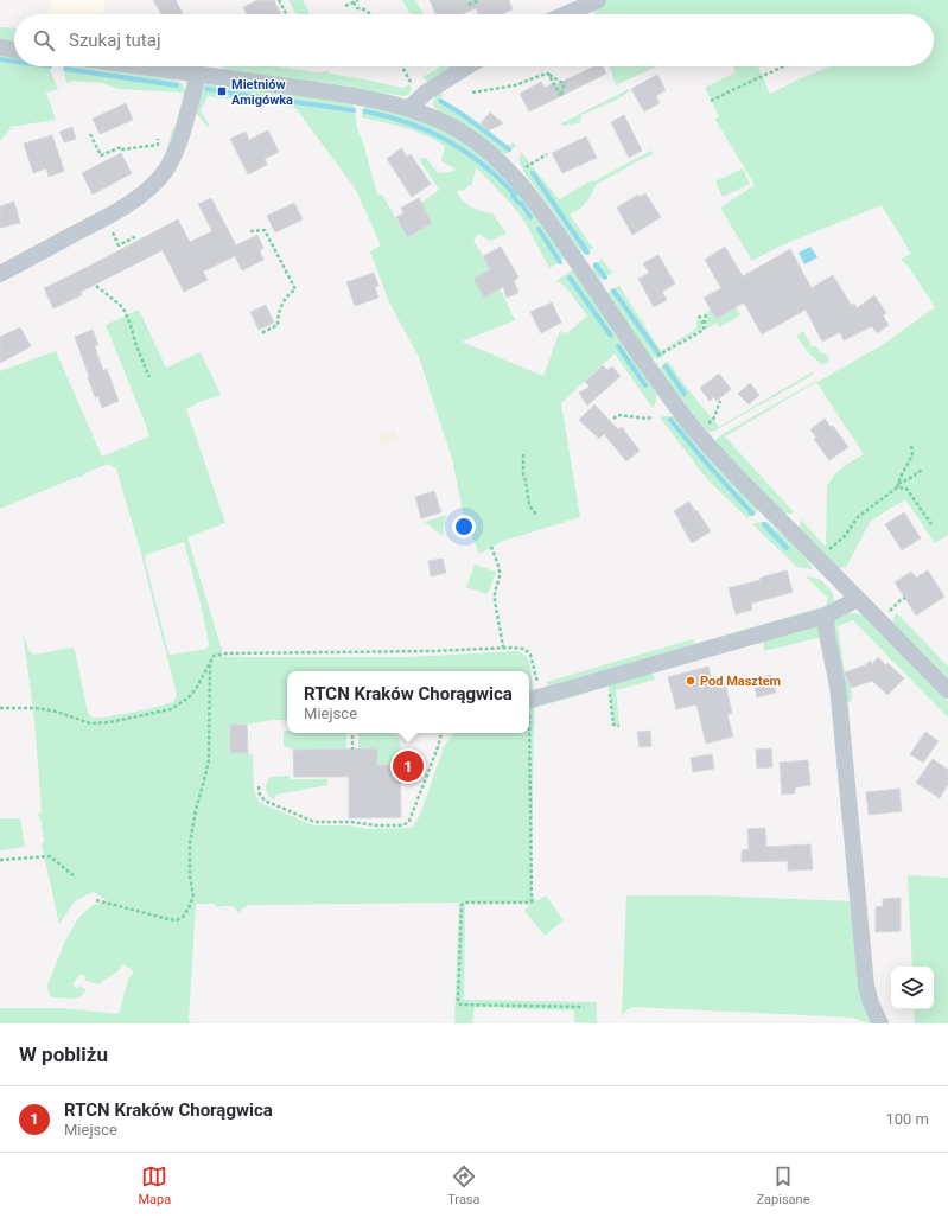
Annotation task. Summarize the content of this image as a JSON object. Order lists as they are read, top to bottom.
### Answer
{
  "places": {
    "transit": ["Mietniów Amigówka"],
    "other": ["Pod Masztem"]
  },
  "page": {
    "search": "Szukaj tutaj",
    "popup": ["RTCN Kraków Chorągwica", "Miejsce"],
    "pins": "1",
    "heading": "W pobliżu",
    "list": [
      {
        "mark": "1",
        "name": "RTCN Kraków Chorągwica",
        "note": "Miejsce",
        "value": "100 m"
      }
    ],
    "nav": ["Mapa", "Trasa", "Zapisane"]
  }
}
